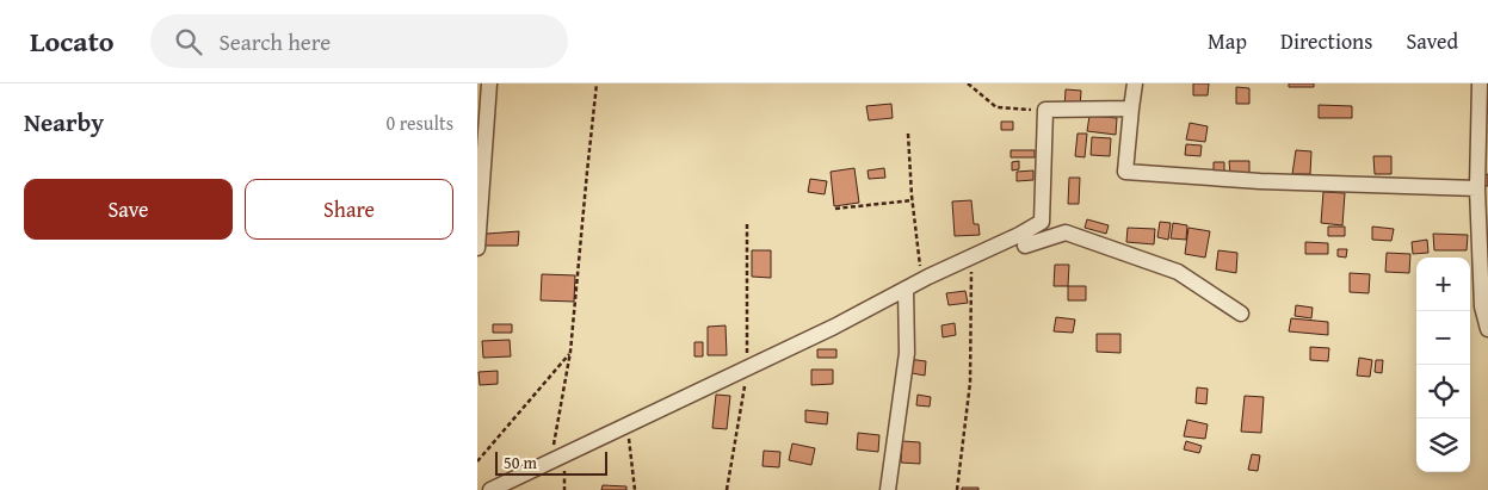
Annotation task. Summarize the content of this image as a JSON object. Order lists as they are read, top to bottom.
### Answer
{
  "scale_bar": "50 m",
  "page": {
    "header": "Locato",
    "search": "Search here",
    "nav": ["Map", "Directions", "Saved"],
    "heading": ["Nearby", "0 results"],
    "buttons": ["Save", "Share"],
    "map_buttons": ["+", "−"],
    "scale": "50 m"
  }
}
